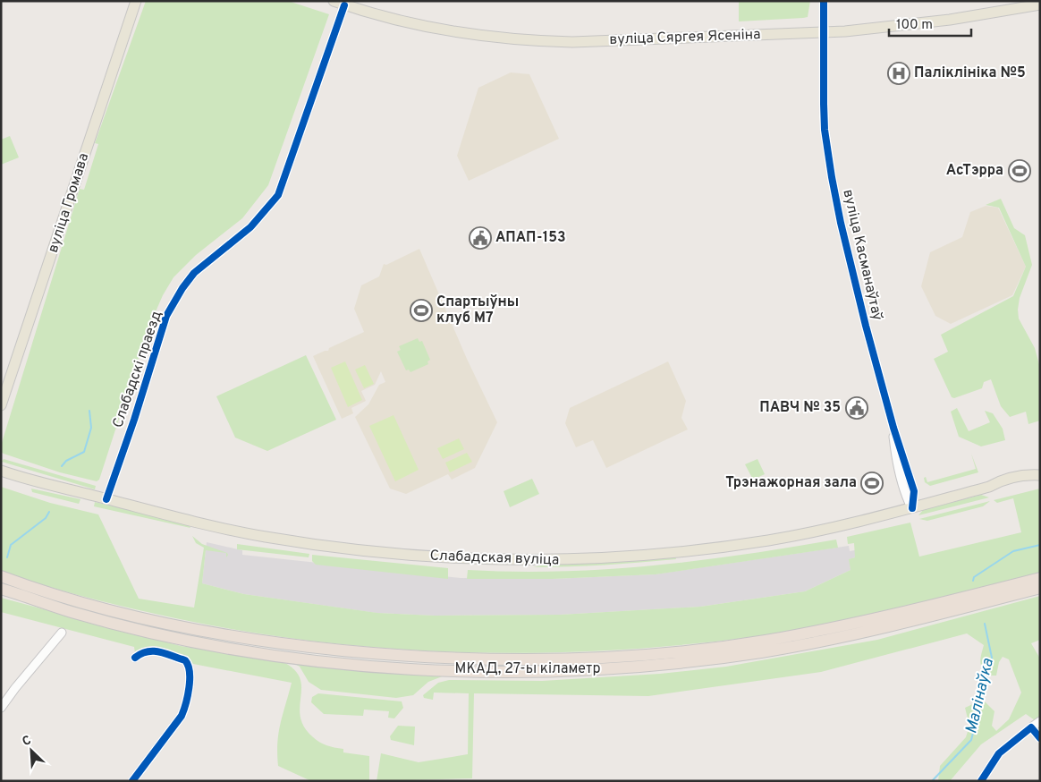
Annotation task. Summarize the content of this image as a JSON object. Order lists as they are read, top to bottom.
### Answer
{
  "streets": {
    "highway": ["МКАД, 27-ы кіламетр"],
    "main road": ["вуліца Сяргея Ясеніна", "вуліца Громава", "Слабадская вуліца"],
    "street": ["вуліца Касманаўтаў", "Слабадскі праезд"]
  },
  "crossings": [
    ["вуліца Сяргея Ясеніна", "вуліца Касманаўтаў"],
    ["вуліца Сяргея Ясеніна", "Слабадскі праезд"],
    ["вуліца Касманаўтаў", "Слабадская вуліца"],
    ["Слабадскі праезд", "Слабадская вуліца"]
  ],
  "water": ["Малінаўка"],
  "places": {
    "hospital": ["Паліклініка №5"],
    "sports": ["АсТэрра", "Спартыўны клуб М7", "Трэнажорная зала"],
    "public building": ["АПАП-153", "ПАВЧ № 35"]
  },
  "scale_bar": "100 m",
  "north": "top left"
}
